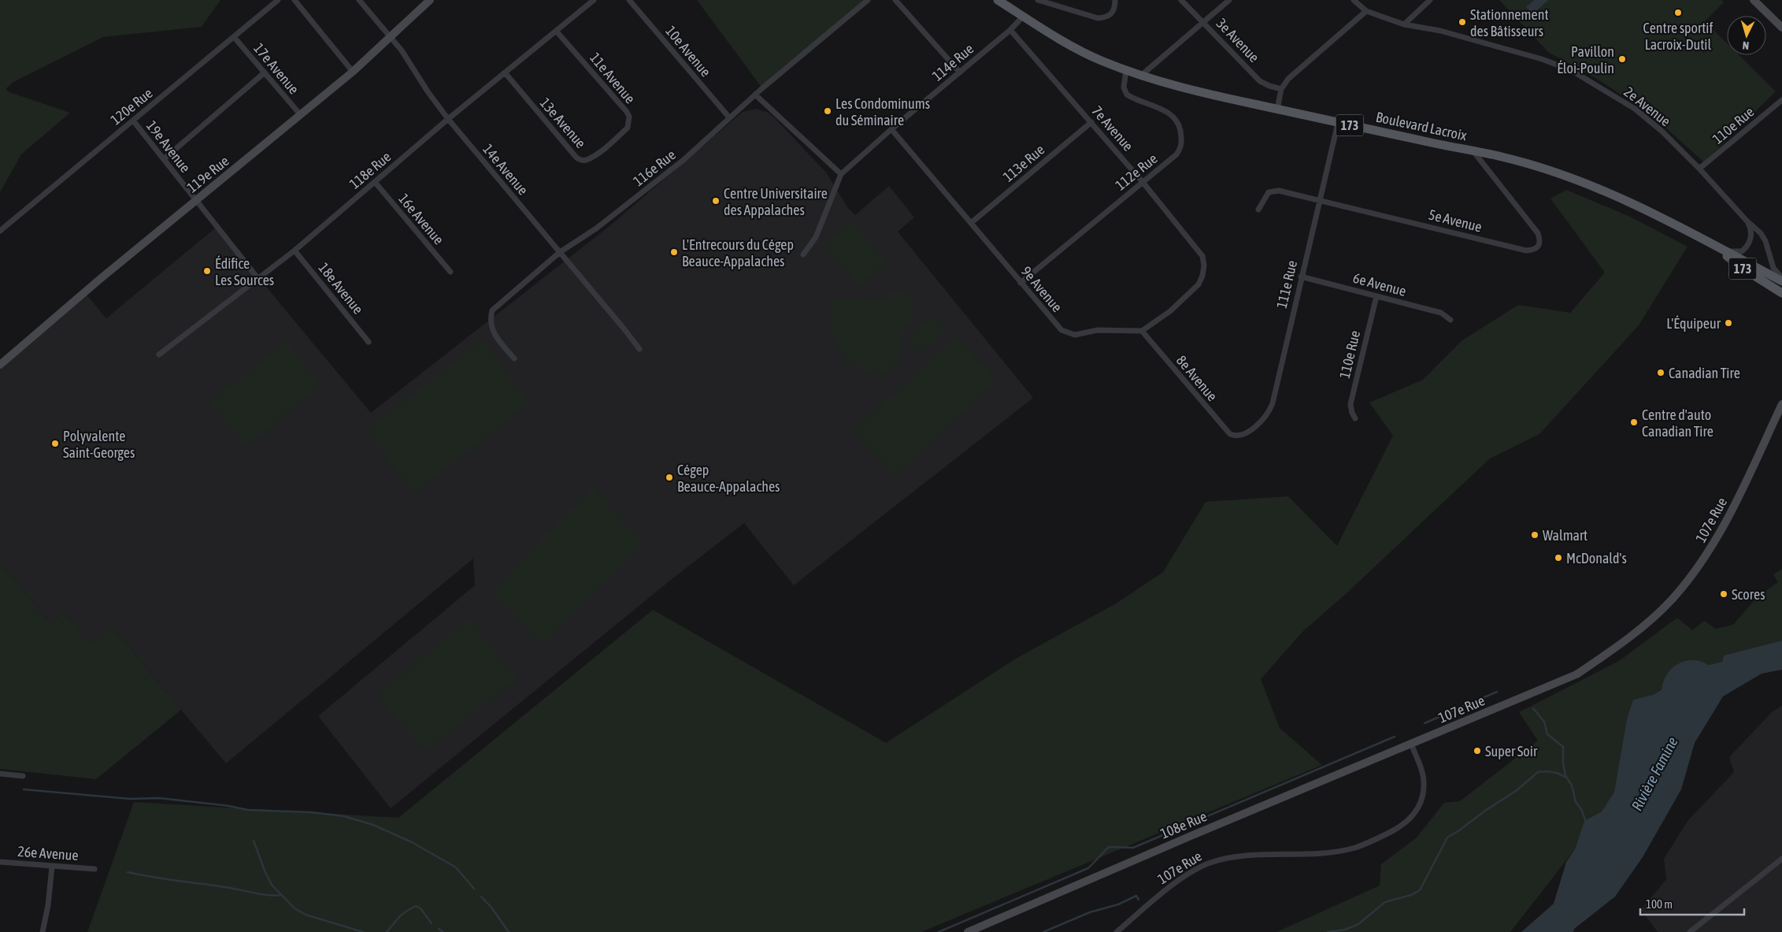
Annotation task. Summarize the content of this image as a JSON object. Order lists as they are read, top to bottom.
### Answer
{
  "streets": {
    "main road": [
      "173",
      "Boulevard Lacroix",
      "119e Rue",
      "107e Rue",
      "108e Rue"
    ],
    "street": [
      "3e Avenue",
      "10e Avenue",
      "114e Rue",
      "17e Avenue",
      "11e Avenue",
      "120e Rue",
      "2e Avenue",
      "13e Avenue",
      "110e Rue",
      "7e Avenue",
      "19e Avenue",
      "113e Rue",
      "116e Rue",
      "14e Avenue",
      "118e Rue",
      "112e Rue",
      "16e Avenue",
      "5e Avenue",
      "111e Rue",
      "6e Avenue",
      "18e Avenue",
      "9e Avenue",
      "8e Avenue",
      "26e Avenue"
    ]
  },
  "crossings": [
    ["10e Avenue", "116e Rue"],
    ["114e Rue", "Boulevard Lacroix"],
    ["114e Rue", "7e Avenue"],
    ["114e Rue", "9e Avenue"],
    ["17e Avenue", "120e Rue"],
    ["17e Avenue", "119e Rue"],
    ["11e Avenue", "13e Avenue"],
    ["11e Avenue", "118e Rue"],
    ["120e Rue", "19e Avenue"],
    ["2e Avenue", "110e Rue"],
    ["2e Avenue", "Boulevard Lacroix"],
    ["13e Avenue", "118e Rue"],
    ["110e Rue", "6e Avenue"],
    ["Boulevard Lacroix", "112e Rue"],
    ["Boulevard Lacroix", "5e Avenue"],
    ["Boulevard Lacroix", "111e Rue"],
    ["7e Avenue", "113e Rue"],
    ["7e Avenue", "112e Rue"],
    ["7e Avenue", "9e Avenue"],
    ["7e Avenue", "8e Avenue"],
    ["19e Avenue", "118e Rue"],
    ["19e Avenue", "119e Rue"],
    ["113e Rue", "9e Avenue"],
    ["116e Rue", "14e Avenue"],
    ["14e Avenue", "118e Rue"],
    ["14e Avenue", "119e Rue"],
    ["118e Rue", "16e Avenue"],
    ["118e Rue", "18e Avenue"],
    ["112e Rue", "9e Avenue"],
    ["5e Avenue", "111e Rue"],
    ["111e Rue", "6e Avenue"],
    ["111e Rue", "8e Avenue"],
    ["9e Avenue", "8e Avenue"],
    ["107e Rue", "108e Rue"]
  ],
  "water": ["Rivière Famine"],
  "places": [
    "Centre sportif Lacroix-Dutil",
    "Stationnement des Bâtisseurs",
    "Pavillon Éloi-Poulin",
    "Les Condominums du Séminaire",
    "Centre Universitaire des Appalaches",
    "L'Entrecours du Cégep Beauce-Appalaches",
    "Édifice Les Sources",
    "L'Équipeur",
    "Canadian Tire",
    "Centre d'auto Canadian Tire",
    "Polyvalente Saint-Georges",
    "Cégep Beauce-Appalaches",
    "Walmart",
    "McDonald's",
    "Scores",
    "Super Soir"
  ],
  "scale_bar": "100 m",
  "north": "bottom"
}
